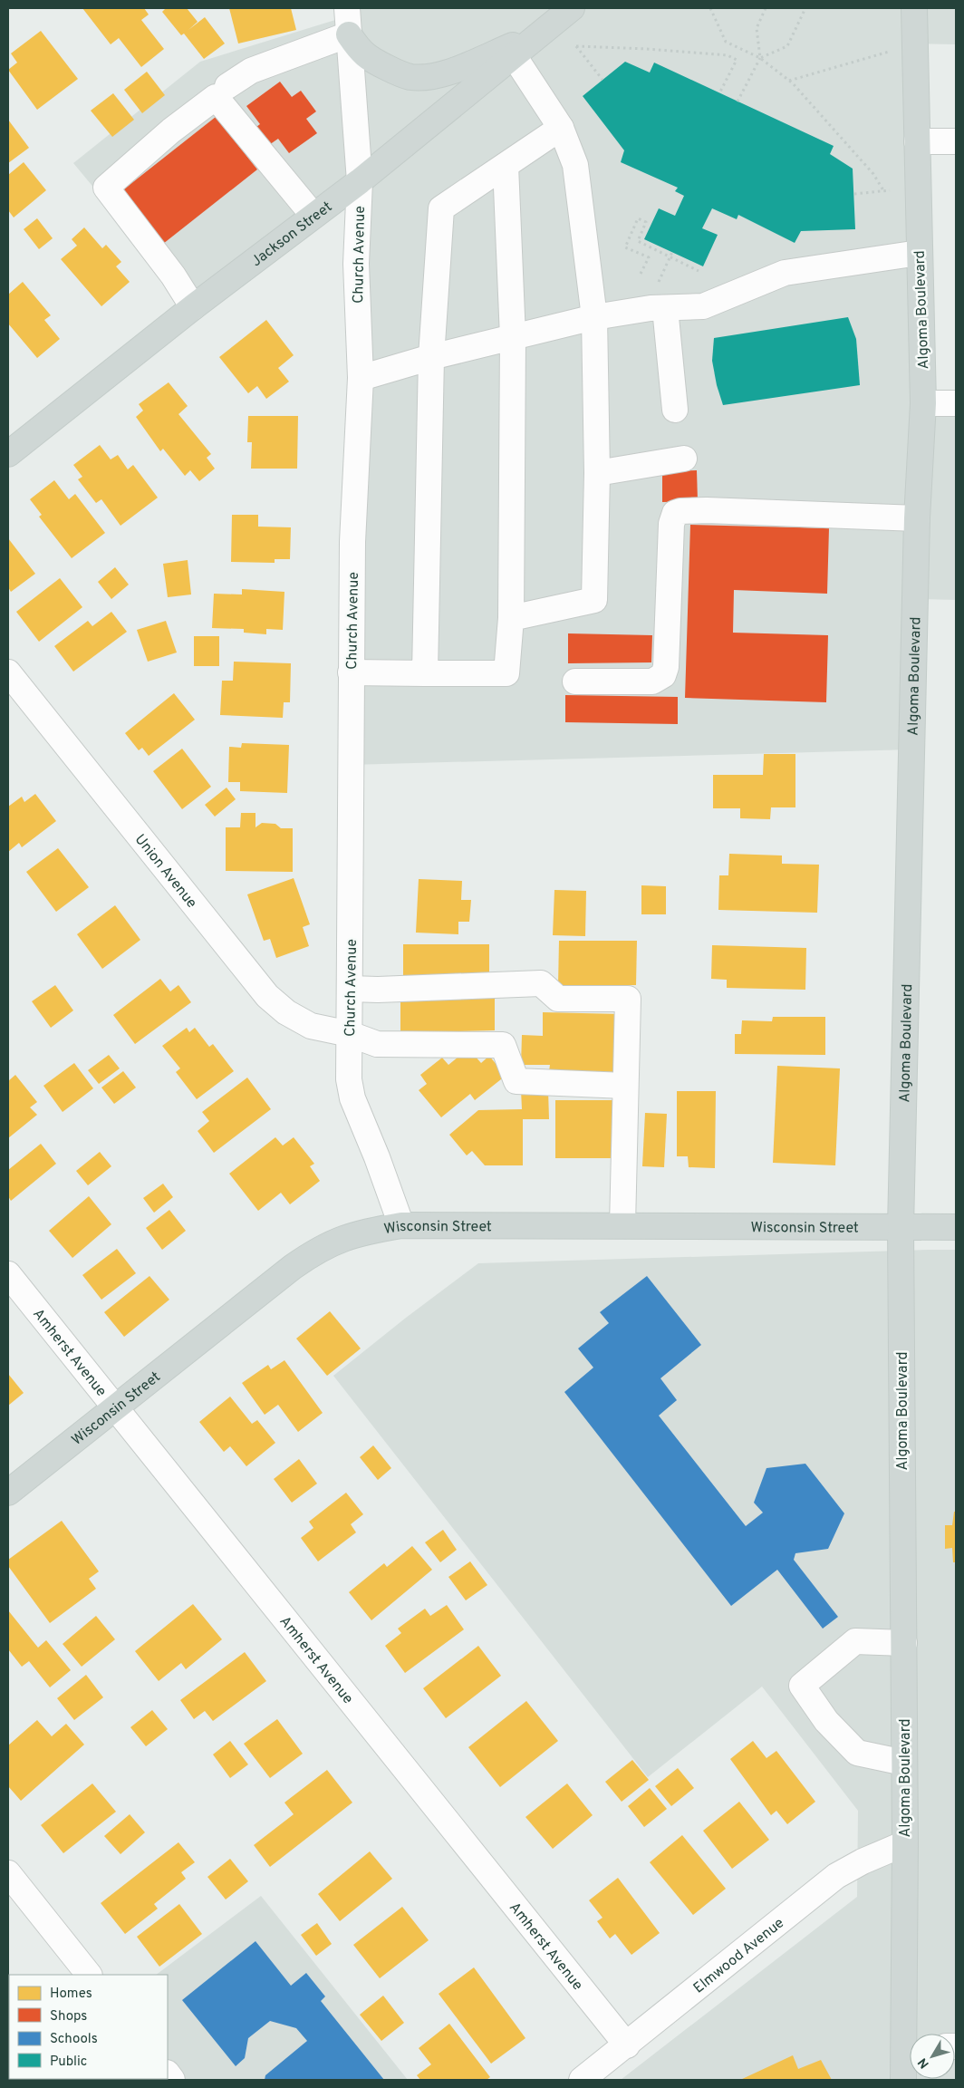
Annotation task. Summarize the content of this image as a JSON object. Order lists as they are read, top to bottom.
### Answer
{
  "streets": {
    "main road": ["Jackson Street", "Algoma Boulevard", "Wisconsin Street"],
    "street": [
      "Church Avenue",
      "Union Avenue",
      "Amherst Avenue",
      "Elmwood Avenue"
    ]
  },
  "crossings": [
    ["Jackson Street", "Church Avenue"],
    ["Church Avenue", "Union Avenue"],
    ["Church Avenue", "Wisconsin Street"],
    ["Algoma Boulevard", "Wisconsin Street"],
    ["Algoma Boulevard", "Elmwood Avenue"],
    ["Wisconsin Street", "Amherst Avenue"],
    ["Amherst Avenue", "Elmwood Avenue"]
  ],
  "legend": [
    "Homes",
    "Shops",
    "Schools",
    "Public"
  ],
  "north": "bottom left"
}
